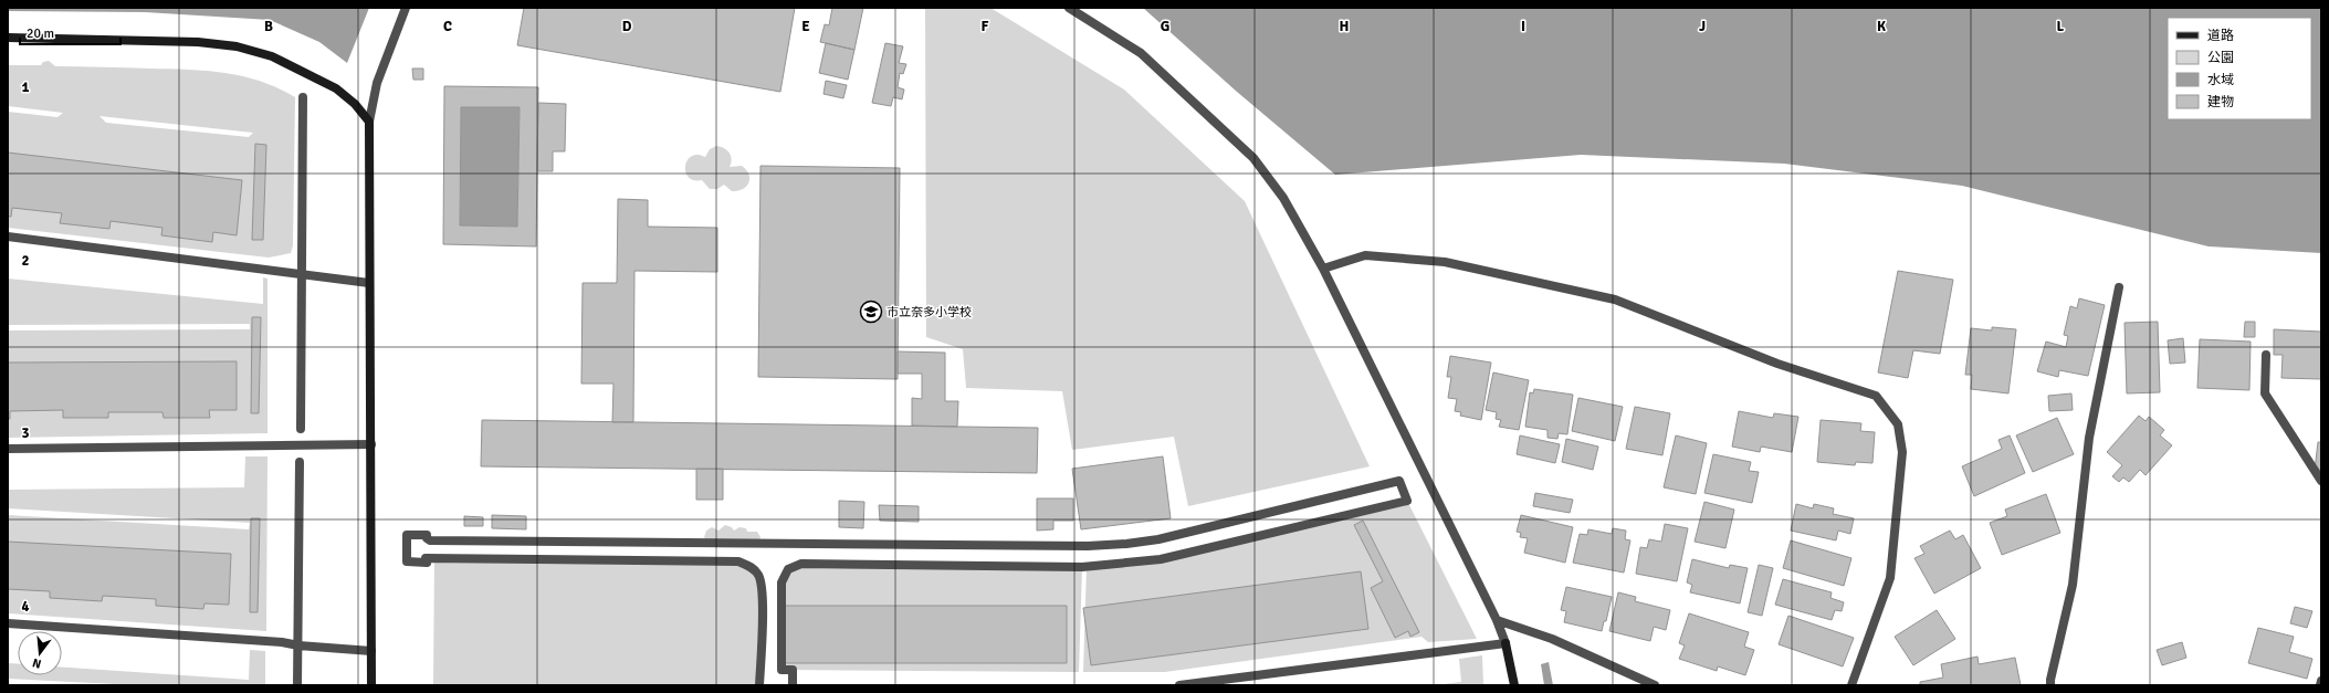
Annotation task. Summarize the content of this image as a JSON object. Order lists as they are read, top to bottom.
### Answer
{
  "places": {
    "school or university": ["市立奈多小学校"]
  },
  "legend": [
    "道路",
    "公園",
    "水域",
    "建物"
  ],
  "scale_bar": "20 m",
  "north": "bottom",
  "grid": {
    "columns": [
      "B",
      "C",
      "D",
      "E",
      "F",
      "G",
      "H",
      "I",
      "J",
      "K",
      "L"
    ],
    "rows": [
      "1",
      "2",
      "3",
      "4"
    ]
  }
}
